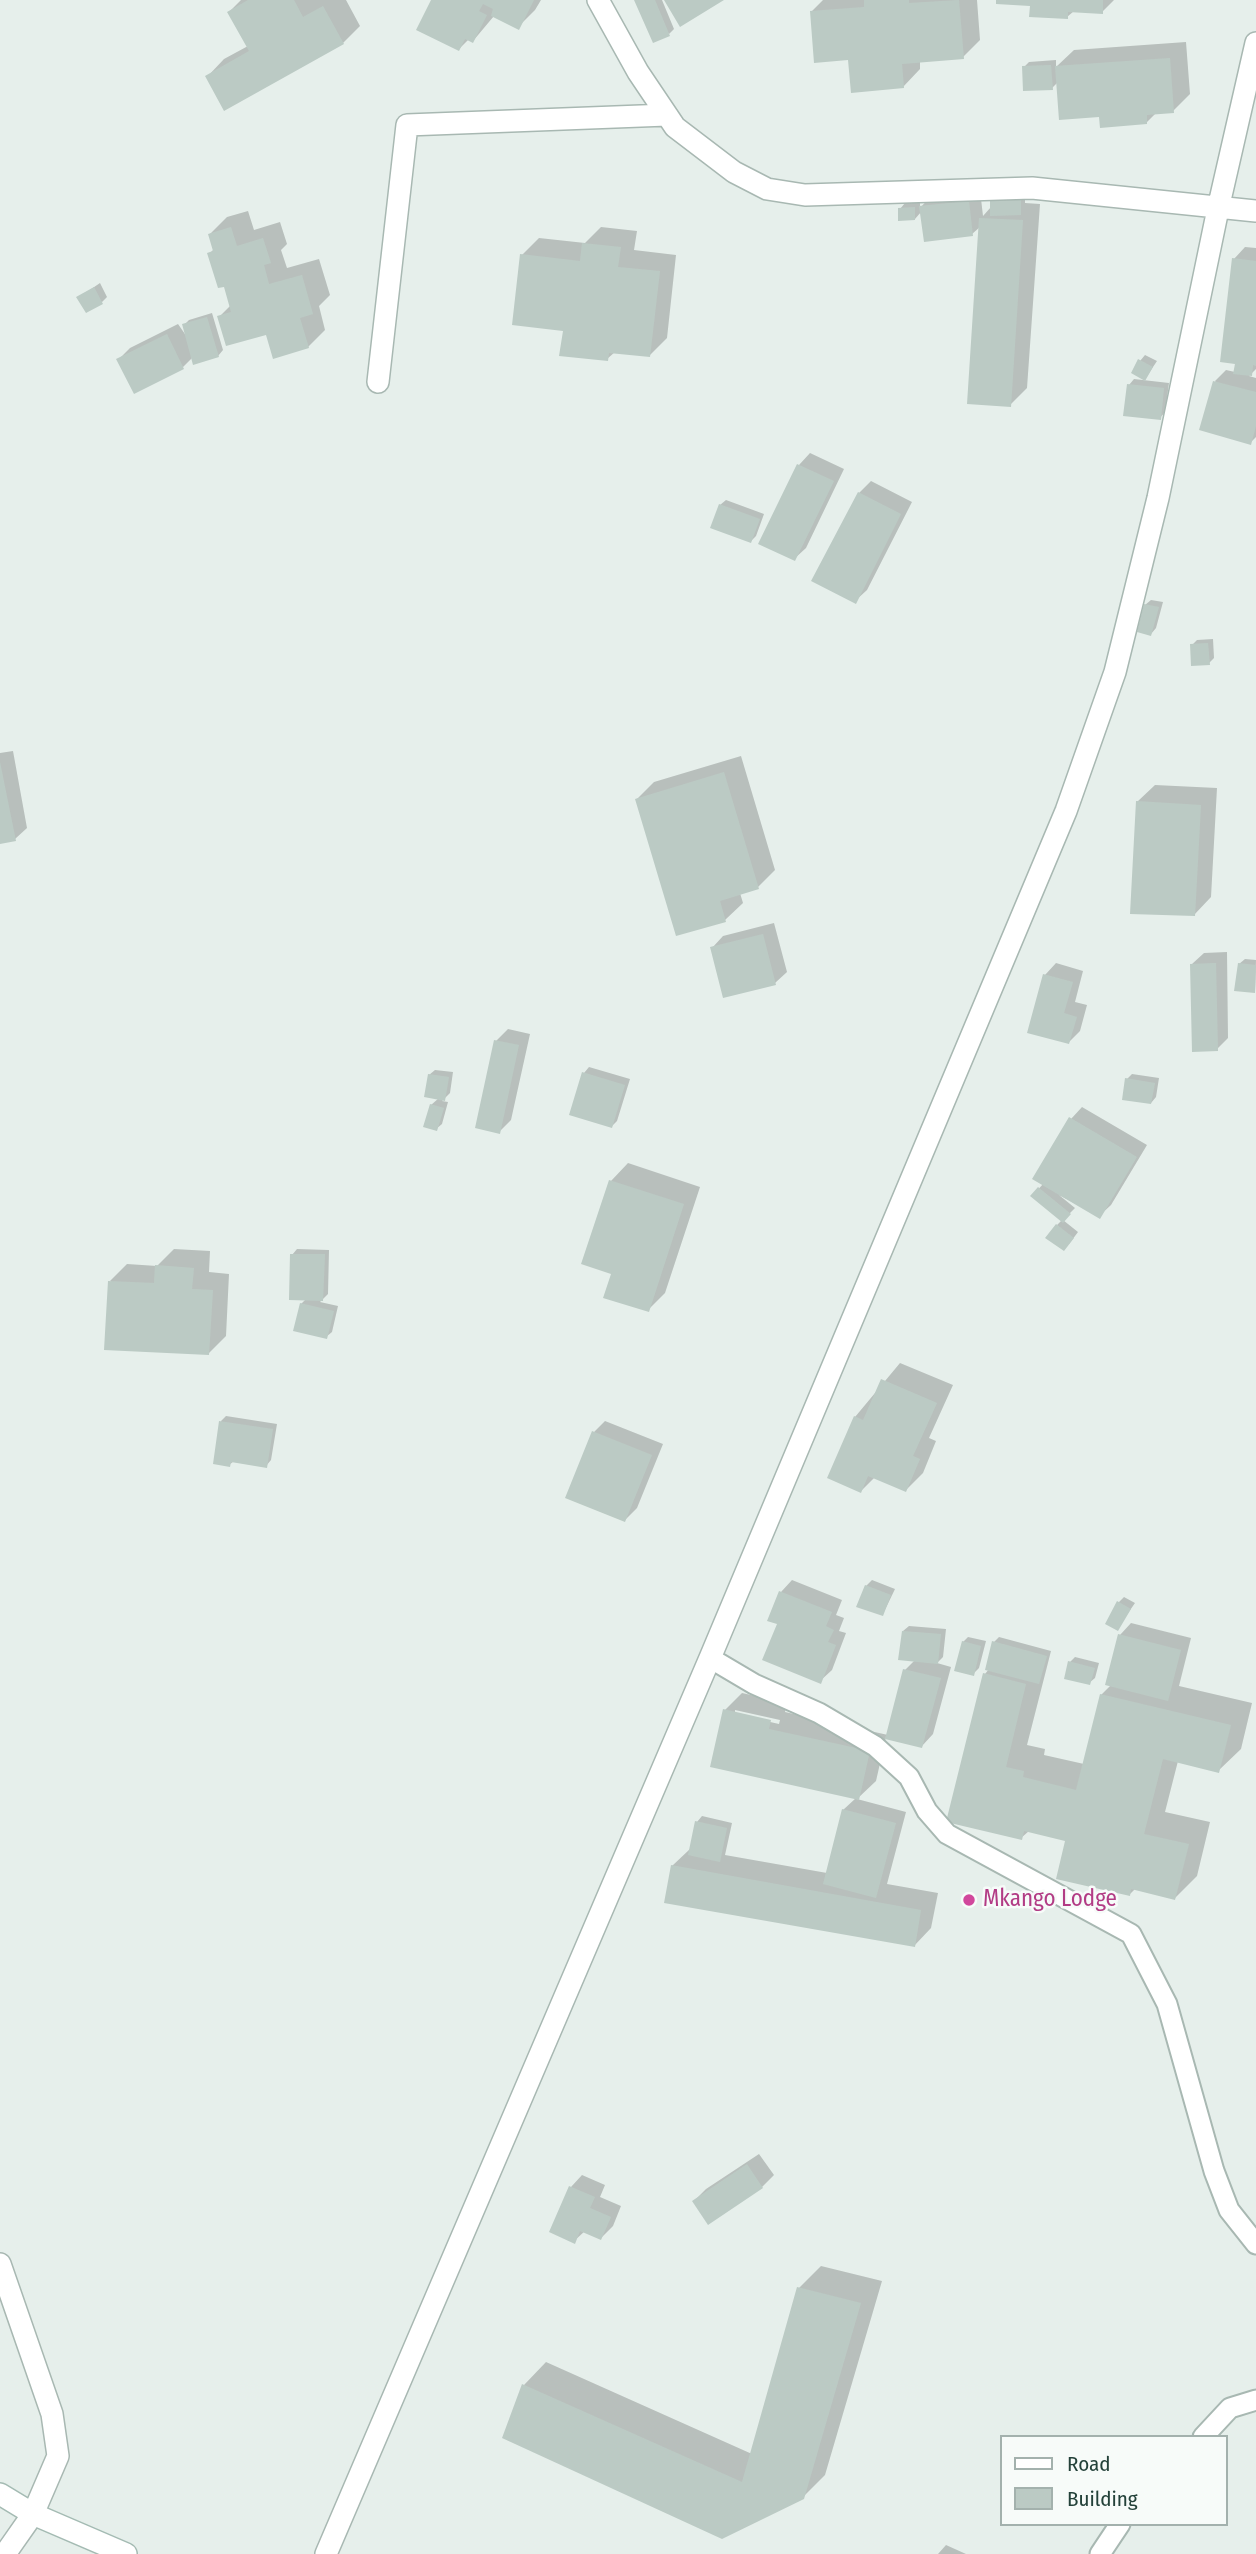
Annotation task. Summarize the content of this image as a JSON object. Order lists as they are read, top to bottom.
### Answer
{
  "places": ["Mkango Lodge"],
  "legend": ["Road", "Building"]
}
